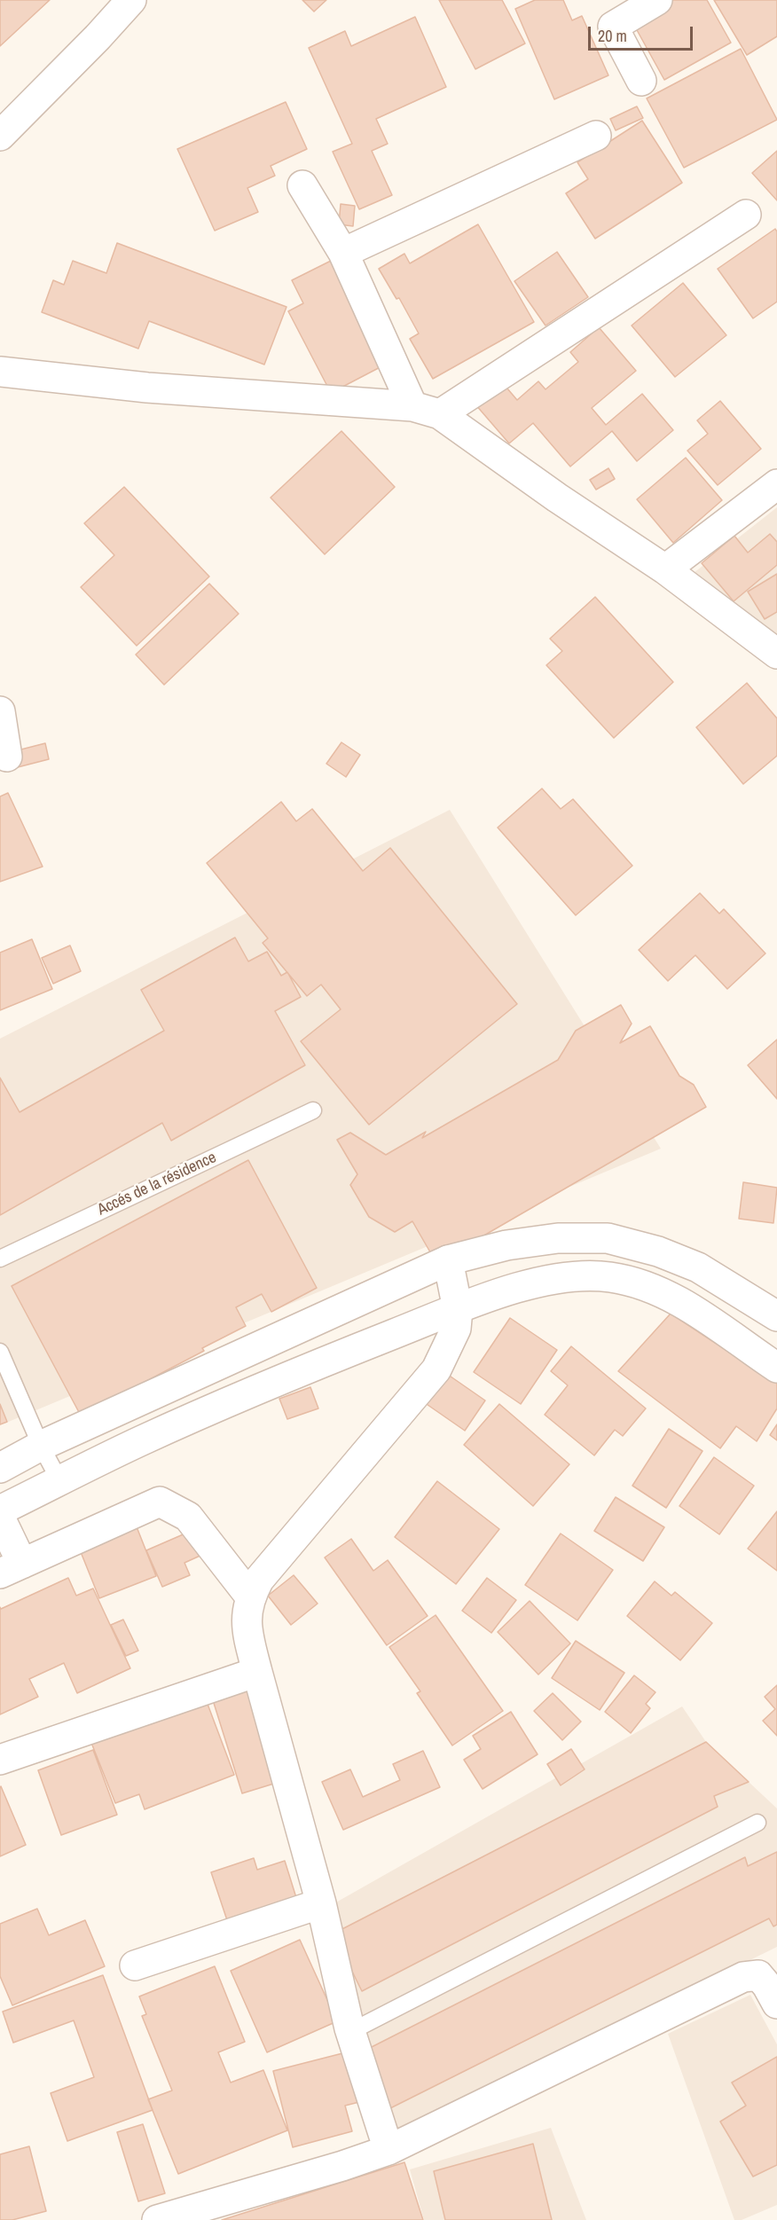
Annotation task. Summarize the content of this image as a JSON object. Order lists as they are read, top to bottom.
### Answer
{
  "streets": {
    "lane": ["Accés de la résidence"]
  },
  "scale_bar": "20 m"
}
